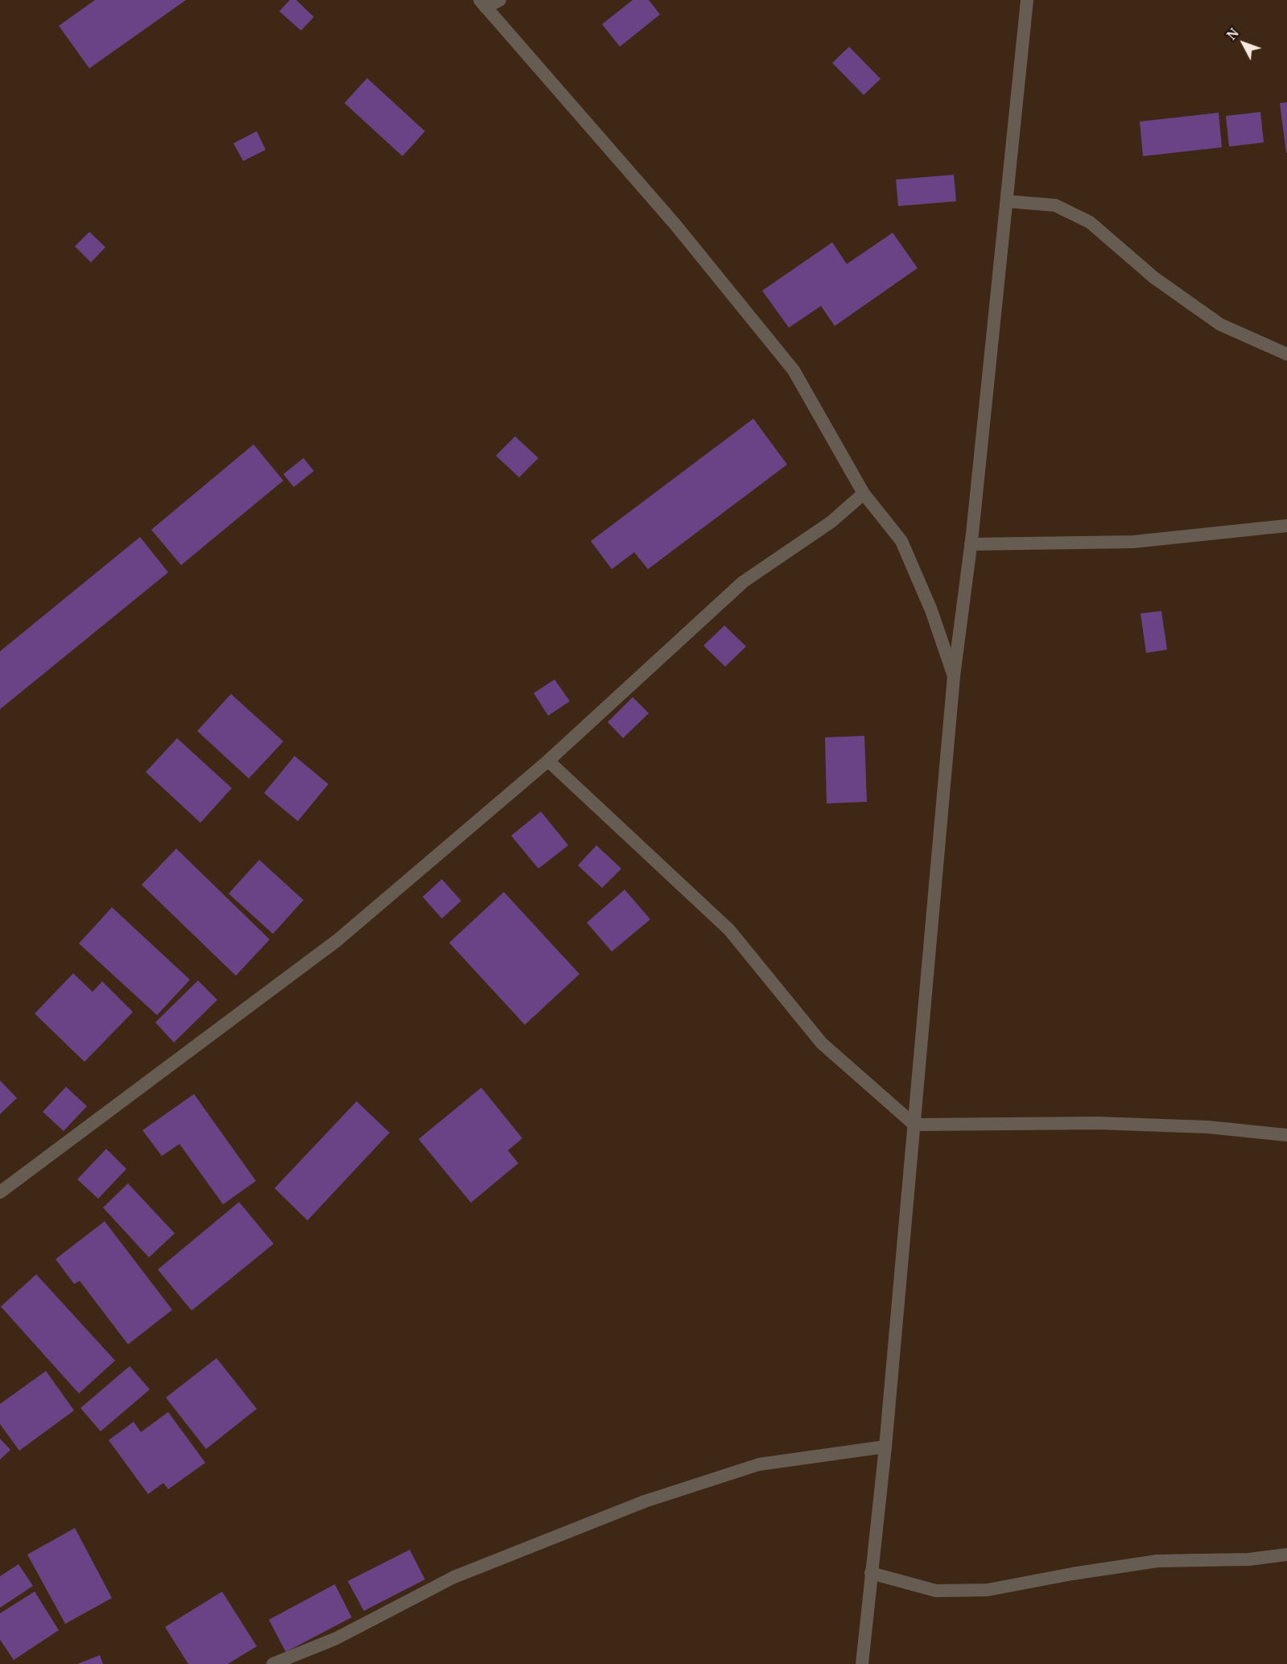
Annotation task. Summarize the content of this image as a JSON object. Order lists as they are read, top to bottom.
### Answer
{
  "north": "top left"
}
